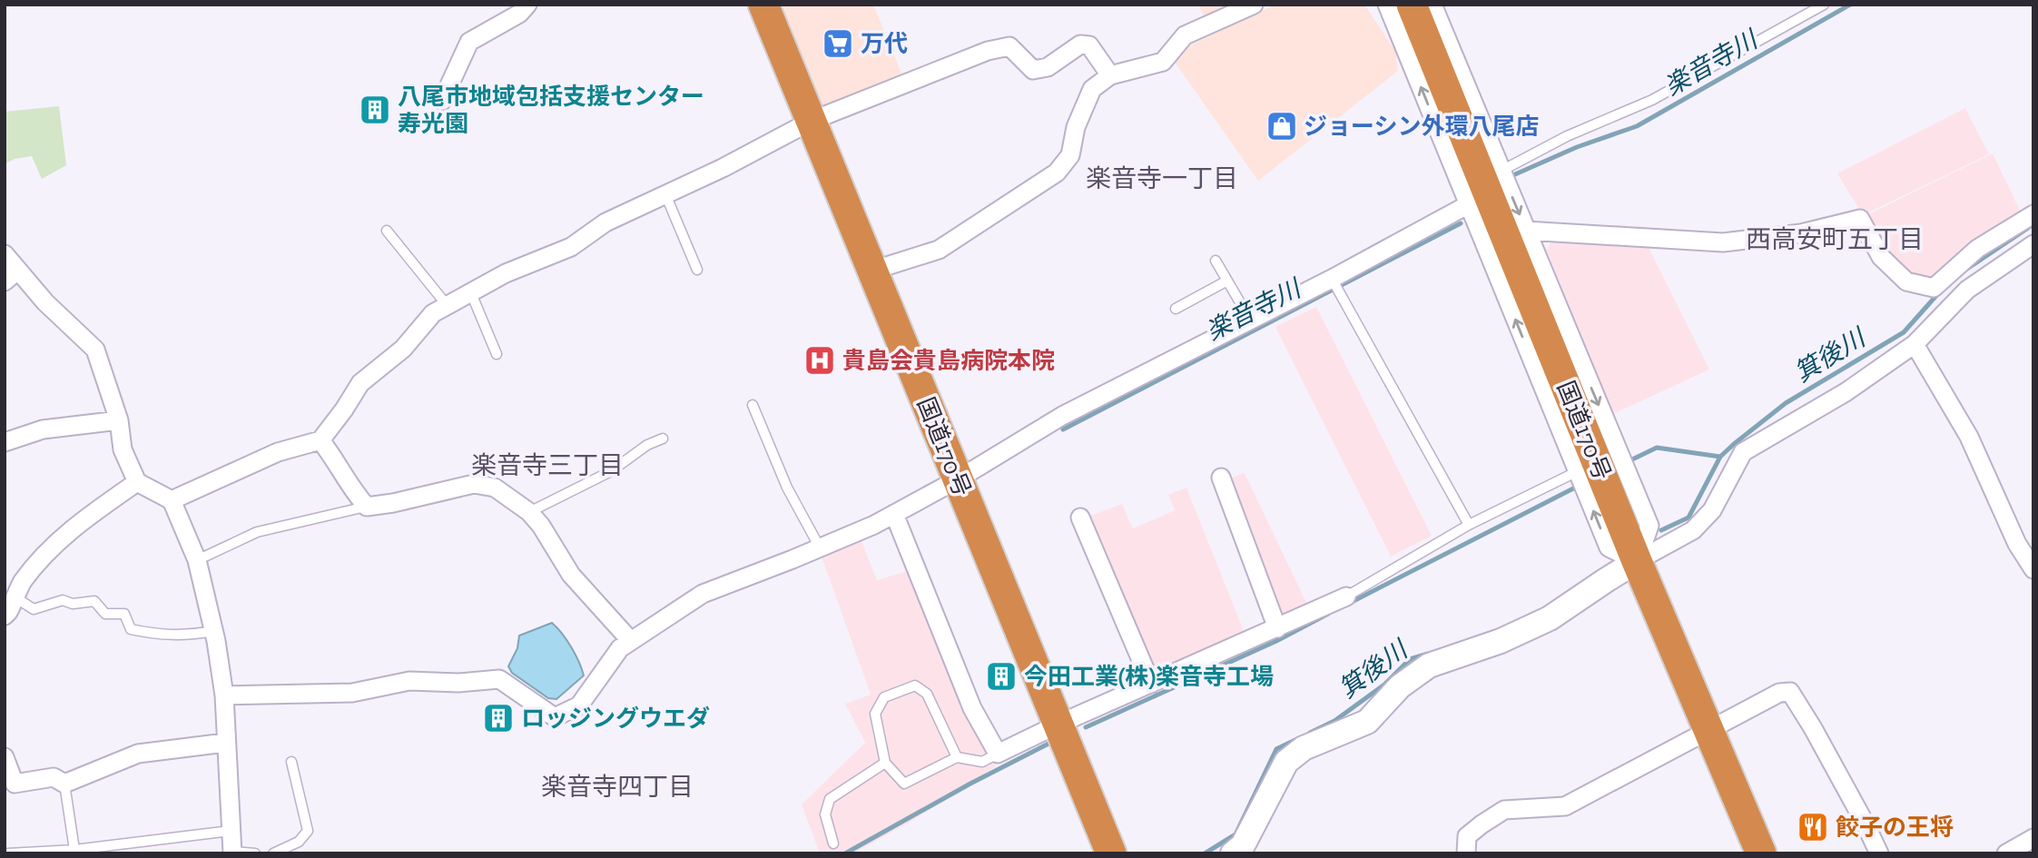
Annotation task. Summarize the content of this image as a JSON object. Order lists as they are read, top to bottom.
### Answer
{
  "streets": {
    "highway": ["国道170号"]
  },
  "districts": [
    "楽音寺一丁目",
    "西高安町五丁目",
    "楽音寺三丁目",
    "楽音寺四丁目"
  ],
  "water": ["楽音寺川", "箕後川"],
  "places": {
    "supermarket": ["万代"],
    "building": ["八尾市地域包括支援センター 寿光園", "今田工業(株)楽音寺工場", "ロッジングウエダ"],
    "shop": ["ジョーシン外環八尾店"],
    "hospital": ["貴島会貴島病院本院"],
    "restaurant": ["餃子の王将"]
  }
}
